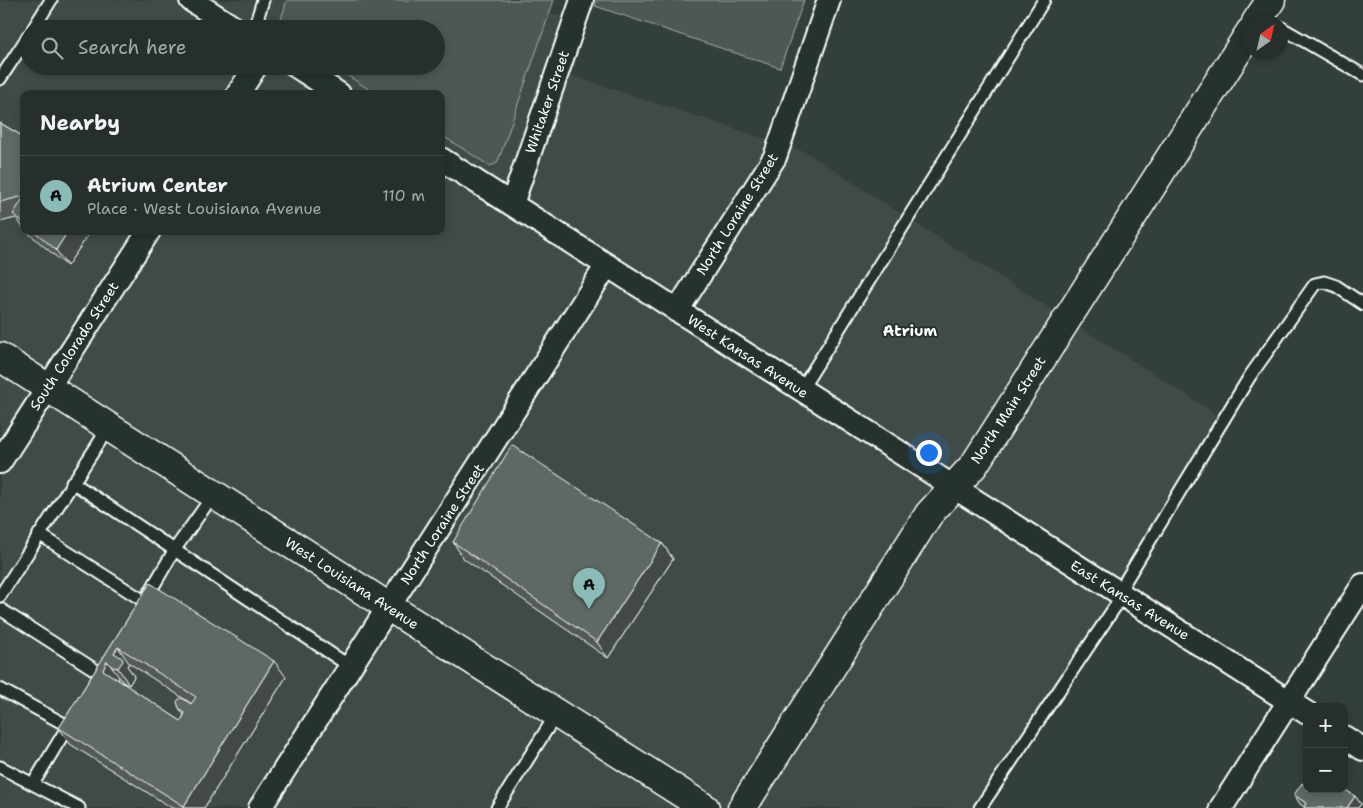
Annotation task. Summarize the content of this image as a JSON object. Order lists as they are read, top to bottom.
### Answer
{
  "streets": {
    "street": [
      "Whitaker Street",
      "North Loraine Street",
      "South Colorado Street",
      "West Kansas Avenue",
      "North Main Street",
      "West Louisiana Avenue",
      "East Kansas Avenue"
    ]
  },
  "crossings": [
    ["Whitaker Street", "West Kansas Avenue"],
    ["North Loraine Street", "West Kansas Avenue"],
    ["North Loraine Street", "West Louisiana Avenue"],
    ["South Colorado Street", "West Louisiana Avenue"],
    ["West Kansas Avenue", "North Main Street"],
    ["West Kansas Avenue", "East Kansas Avenue"],
    ["North Main Street", "East Kansas Avenue"]
  ],
  "districts": ["Atrium"],
  "north": "top right",
  "page": {
    "search": "Search here",
    "heading": "Nearby",
    "list": [
      {
        "mark": "A",
        "name": "Atrium Center",
        "note": "Place · West Louisiana Avenue",
        "value": "110 m"
      }
    ],
    "pins": "A",
    "map_buttons": ["+", "−"]
  }
}
